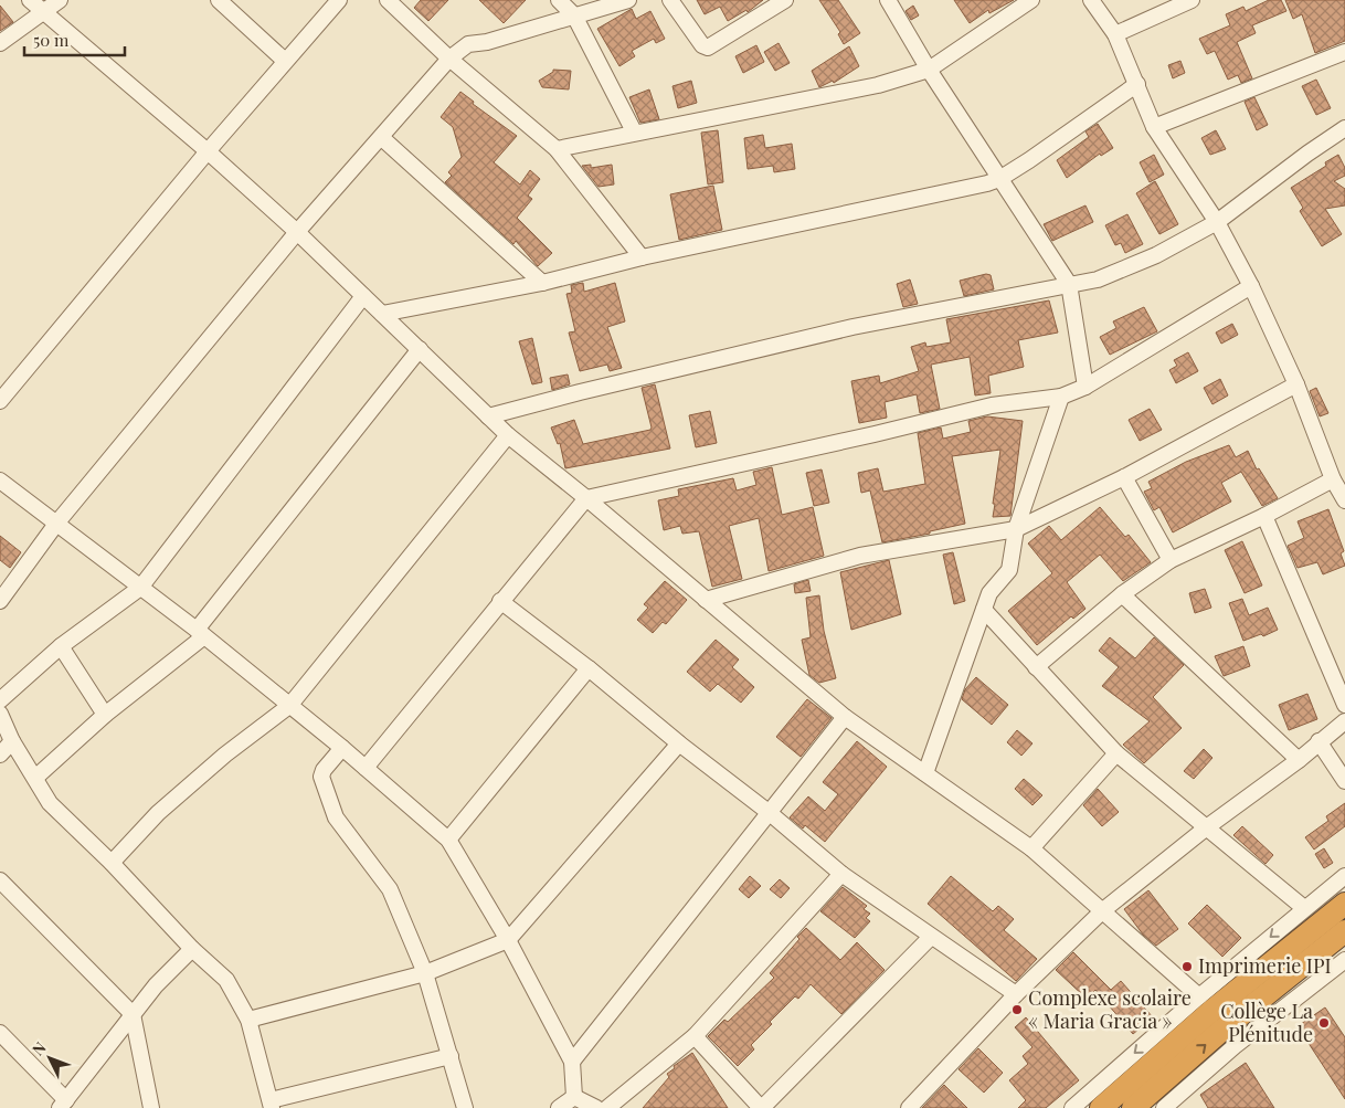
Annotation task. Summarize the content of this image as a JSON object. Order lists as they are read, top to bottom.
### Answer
{
  "places": ["Imprimerie IPI", "Complexe scolaire « Maria Gracia »", "Collège La Plénitude"],
  "scale_bar": "50 m",
  "north": "top left"
}
